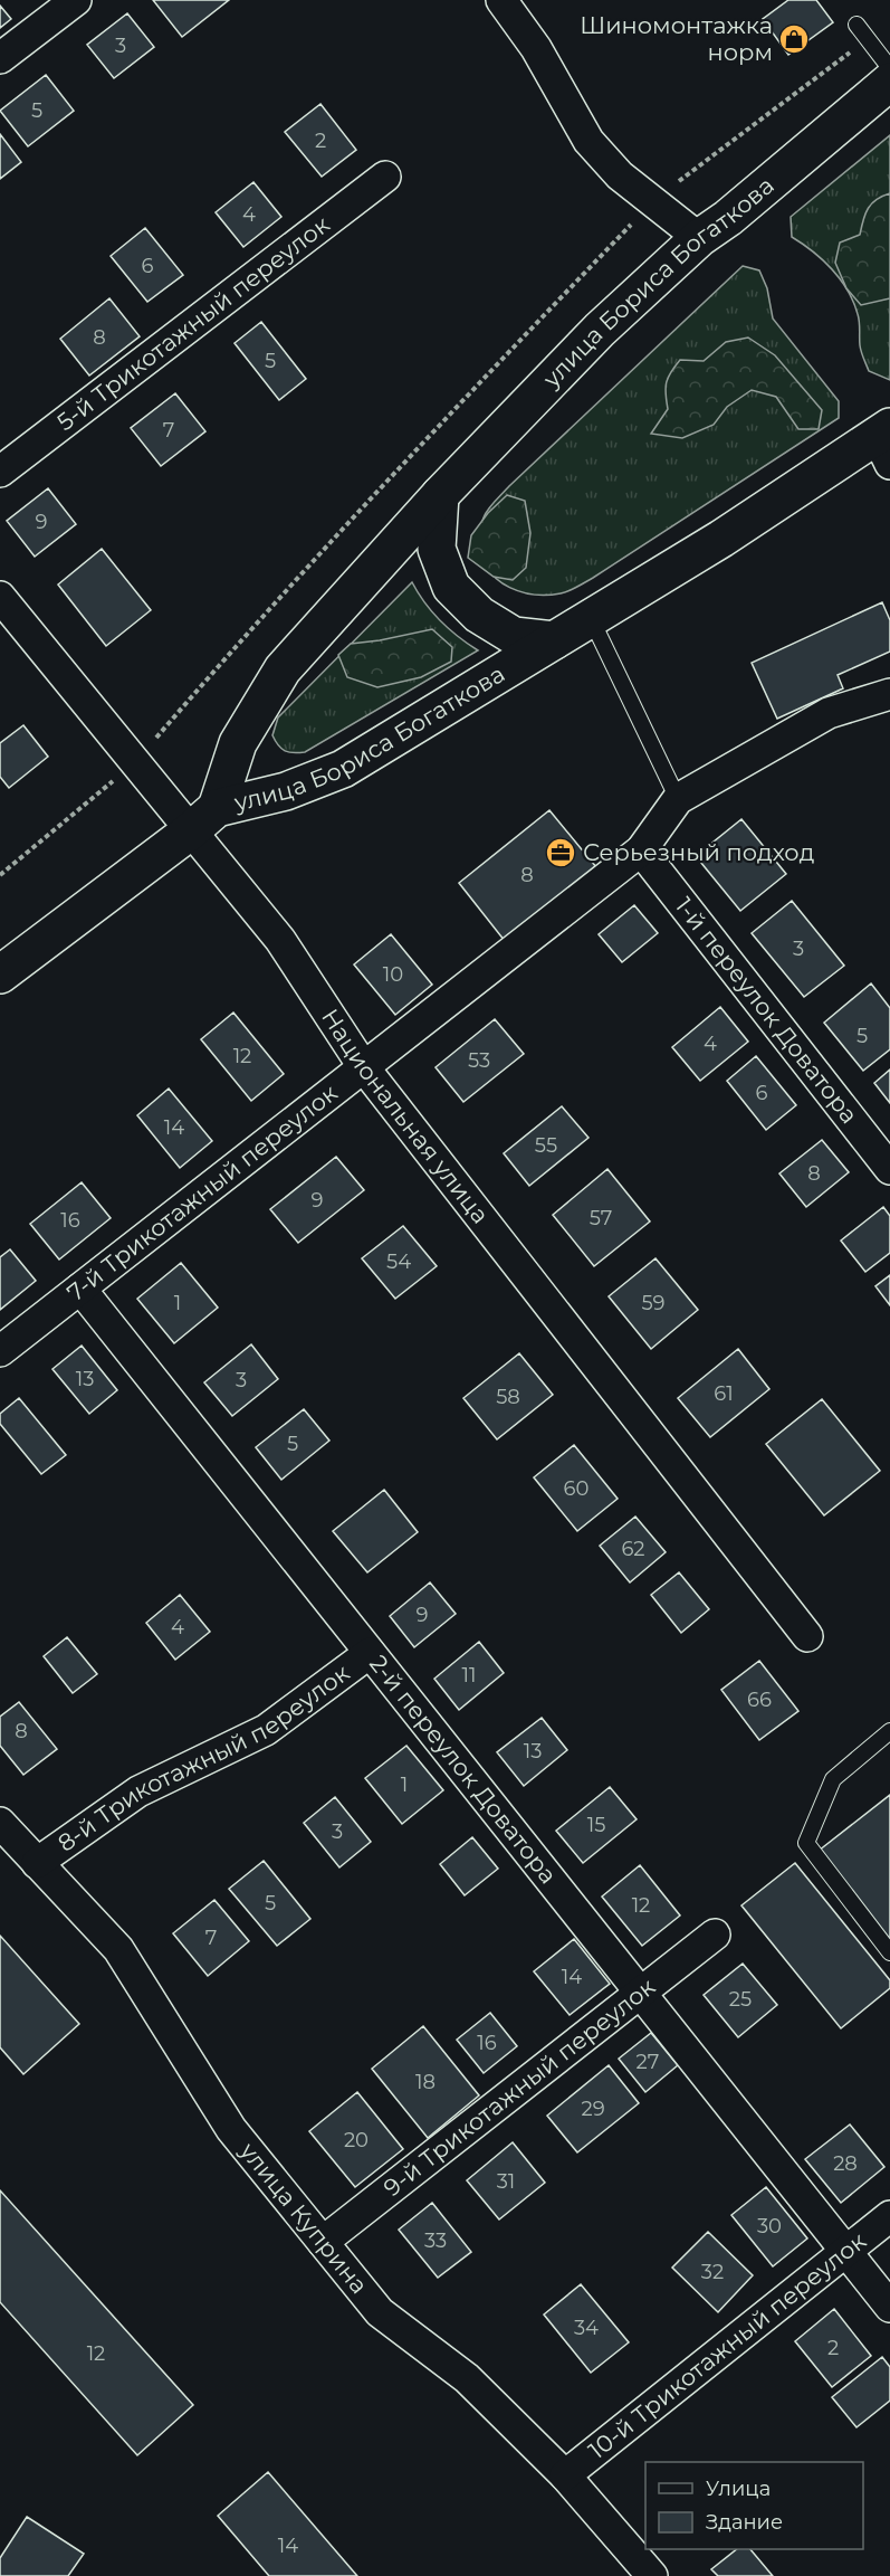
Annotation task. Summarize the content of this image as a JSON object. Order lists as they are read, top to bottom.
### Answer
{
  "streets": {
    "main road": ["улица Бориса Богаткова"],
    "street": [
      "5-й Трикотажный переулок",
      "1-й переулок Доватора",
      "Национальная улица",
      "7-й Трикотажный переулок",
      "8-й Трикотажный переулок",
      "2-й переулок Доватора",
      "9-й Трикотажный переулок",
      "улица Куприна",
      "10-й Трикотажный переулок"
    ]
  },
  "crossings": [
    ["улица Бориса Богаткова", "Национальная улица"],
    ["1-й переулок Доватора", "7-й Трикотажный переулок"],
    ["Национальная улица", "7-й Трикотажный переулок"],
    ["7-й Трикотажный переулок", "2-й переулок Доватора"],
    ["8-й Трикотажный переулок", "2-й переулок Доватора"],
    ["8-й Трикотажный переулок", "улица Куприна"],
    ["2-й переулок Доватора", "9-й Трикотажный переулок"],
    ["2-й переулок Доватора", "10-й Трикотажный переулок"],
    ["9-й Трикотажный переулок", "улица Куприна"],
    ["улица Куприна", "10-й Трикотажный переулок"]
  ],
  "places": {
    "shop": ["Шиномонтажка норм"],
    "office": ["Серьезный подход"]
  },
  "house_numbers": [
    "3",
    "5",
    "2",
    "4",
    "6",
    "8",
    "5",
    "7",
    "9",
    "8",
    "3",
    "10",
    "5",
    "4",
    "12",
    "53",
    "6",
    "14",
    "55",
    "8",
    "9",
    "57",
    "16",
    "54",
    "1",
    "59",
    "13",
    "3",
    "61",
    "58",
    "5",
    "60",
    "62",
    "9",
    "4",
    "11",
    "66",
    "8",
    "13",
    "1",
    "15",
    "3",
    "5",
    "12",
    "7",
    "14",
    "25",
    "16",
    "27",
    "18",
    "29",
    "20",
    "28",
    "31",
    "30",
    "33",
    "32",
    "34",
    "2",
    "12",
    "14"
  ],
  "legend": ["Улица", "Здание"]
}
